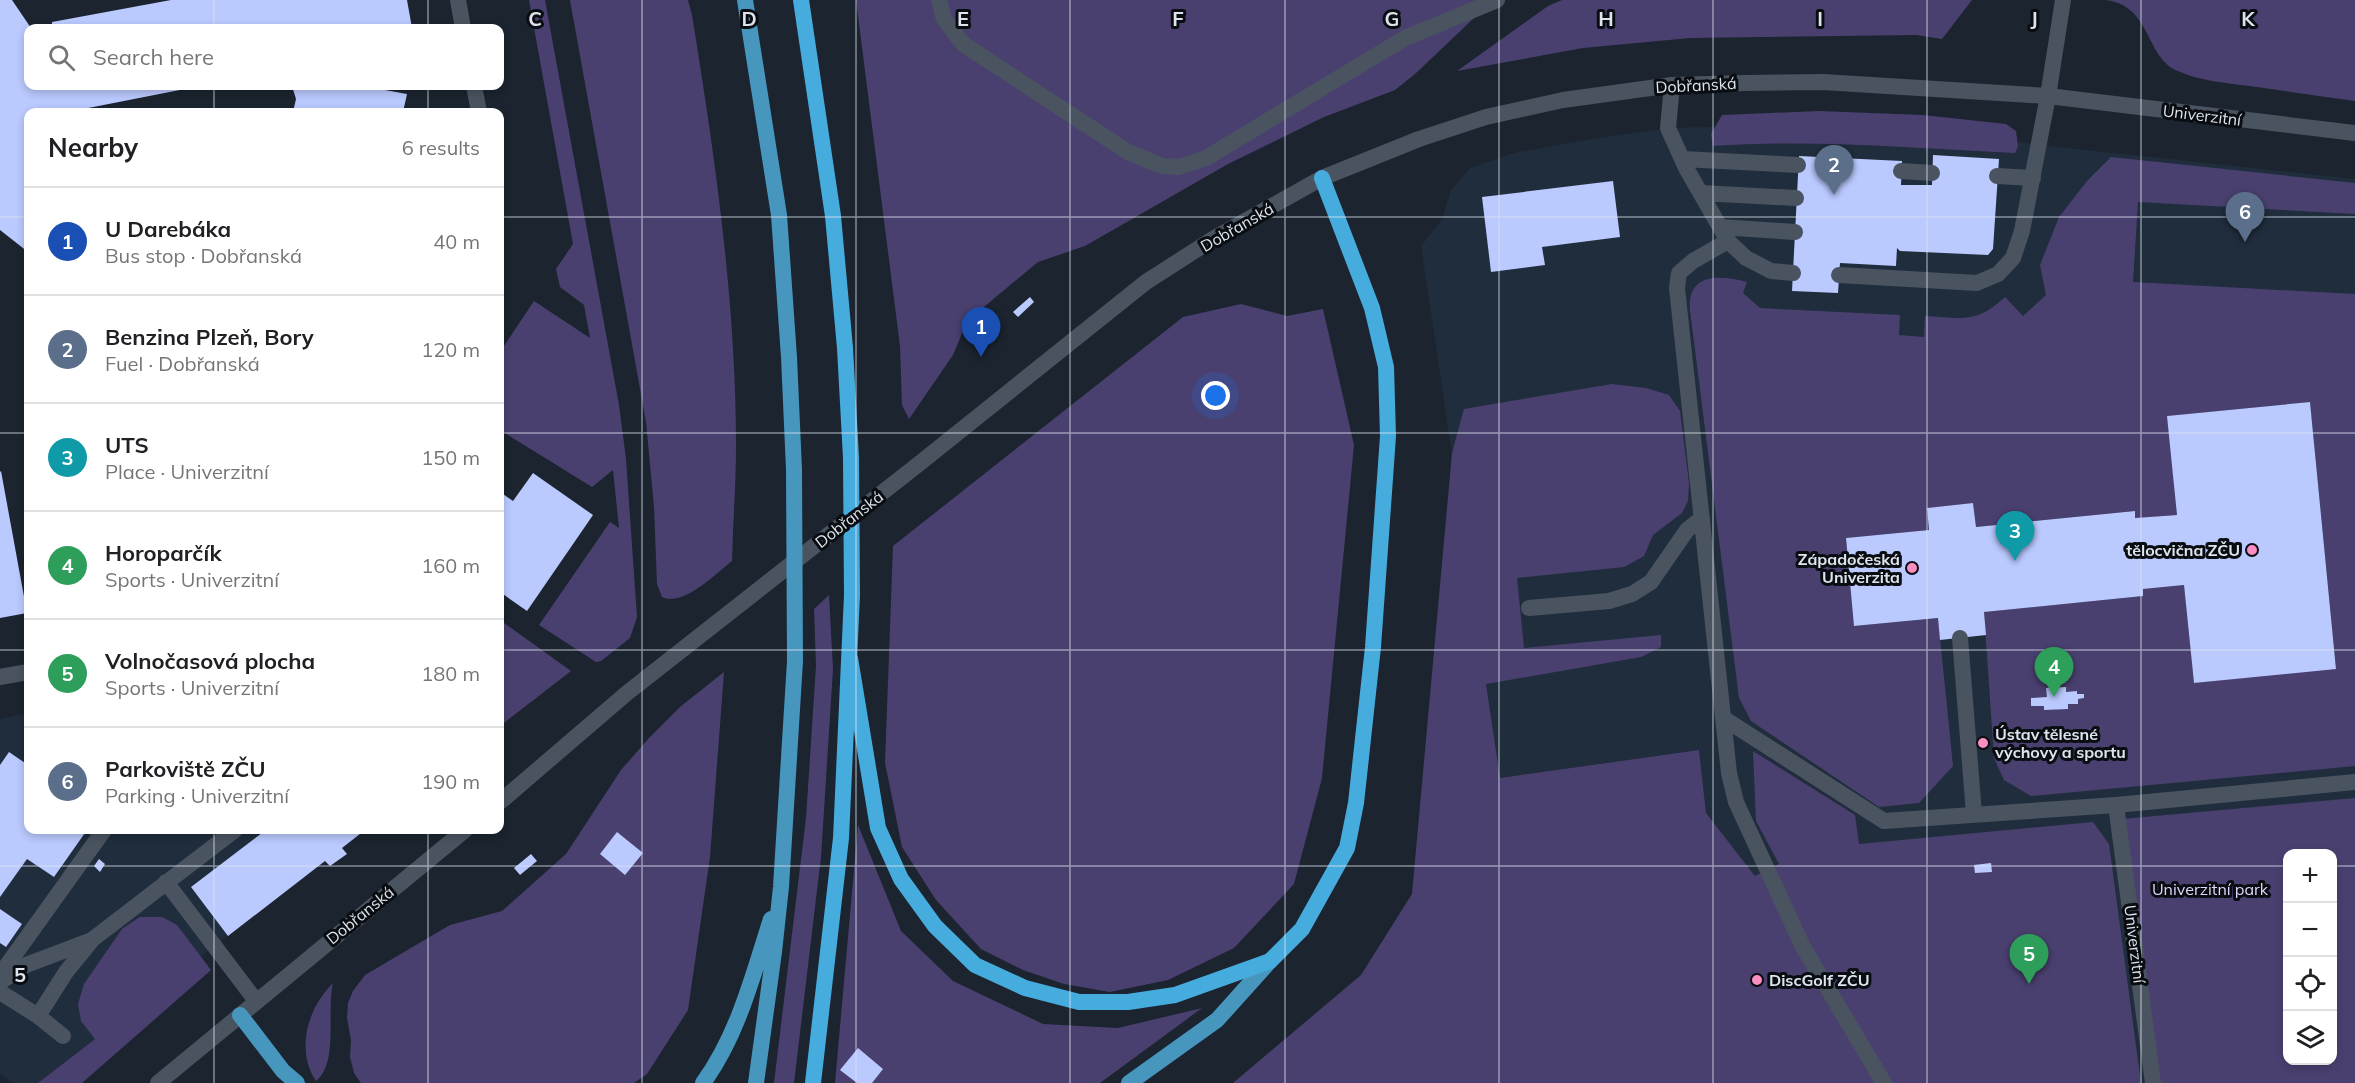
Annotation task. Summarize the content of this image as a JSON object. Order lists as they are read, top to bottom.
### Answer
{
  "streets": {
    "street": ["Dobřanská", "Univerzitní"]
  },
  "crossings": [
    ["Dobřanská", "Univerzitní"]
  ],
  "parks": ["Univerzitní park"],
  "places": [
    "tělocvična ZČU",
    "Západočeská Univerzita",
    "Ústav tělesné výchovy a sportu",
    "DiscGolf ZČU"
  ],
  "page": {
    "search": "Search here",
    "heading": ["Nearby", "6 results"],
    "pins": [
      "2",
      "6",
      "1",
      "3",
      "4",
      "5"
    ],
    "list": [
      {
        "mark": "1",
        "name": "U Darebáka",
        "note": "Bus stop · Dobřanská",
        "value": "40 m"
      },
      {
        "mark": "2",
        "name": "Benzina Plzeň, Bory",
        "note": "Fuel · Dobřanská",
        "value": "120 m"
      },
      {
        "mark": "3",
        "name": "UTS",
        "note": "Place · Univerzitní",
        "value": "150 m"
      },
      {
        "mark": "4",
        "name": "Horoparčík",
        "note": "Sports · Univerzitní",
        "value": "160 m"
      },
      {
        "mark": "5",
        "name": "Volnočasová plocha",
        "note": "Sports · Univerzitní",
        "value": "180 m"
      },
      {
        "mark": "6",
        "name": "Parkoviště ZČU",
        "note": "Parking · Univerzitní",
        "value": "190 m"
      }
    ],
    "map_buttons": ["+", "−"]
  },
  "grid": {
    "columns": [
      "C",
      "D",
      "E",
      "F",
      "G",
      "H",
      "I",
      "J",
      "K"
    ],
    "rows": ["5"]
  }
}
